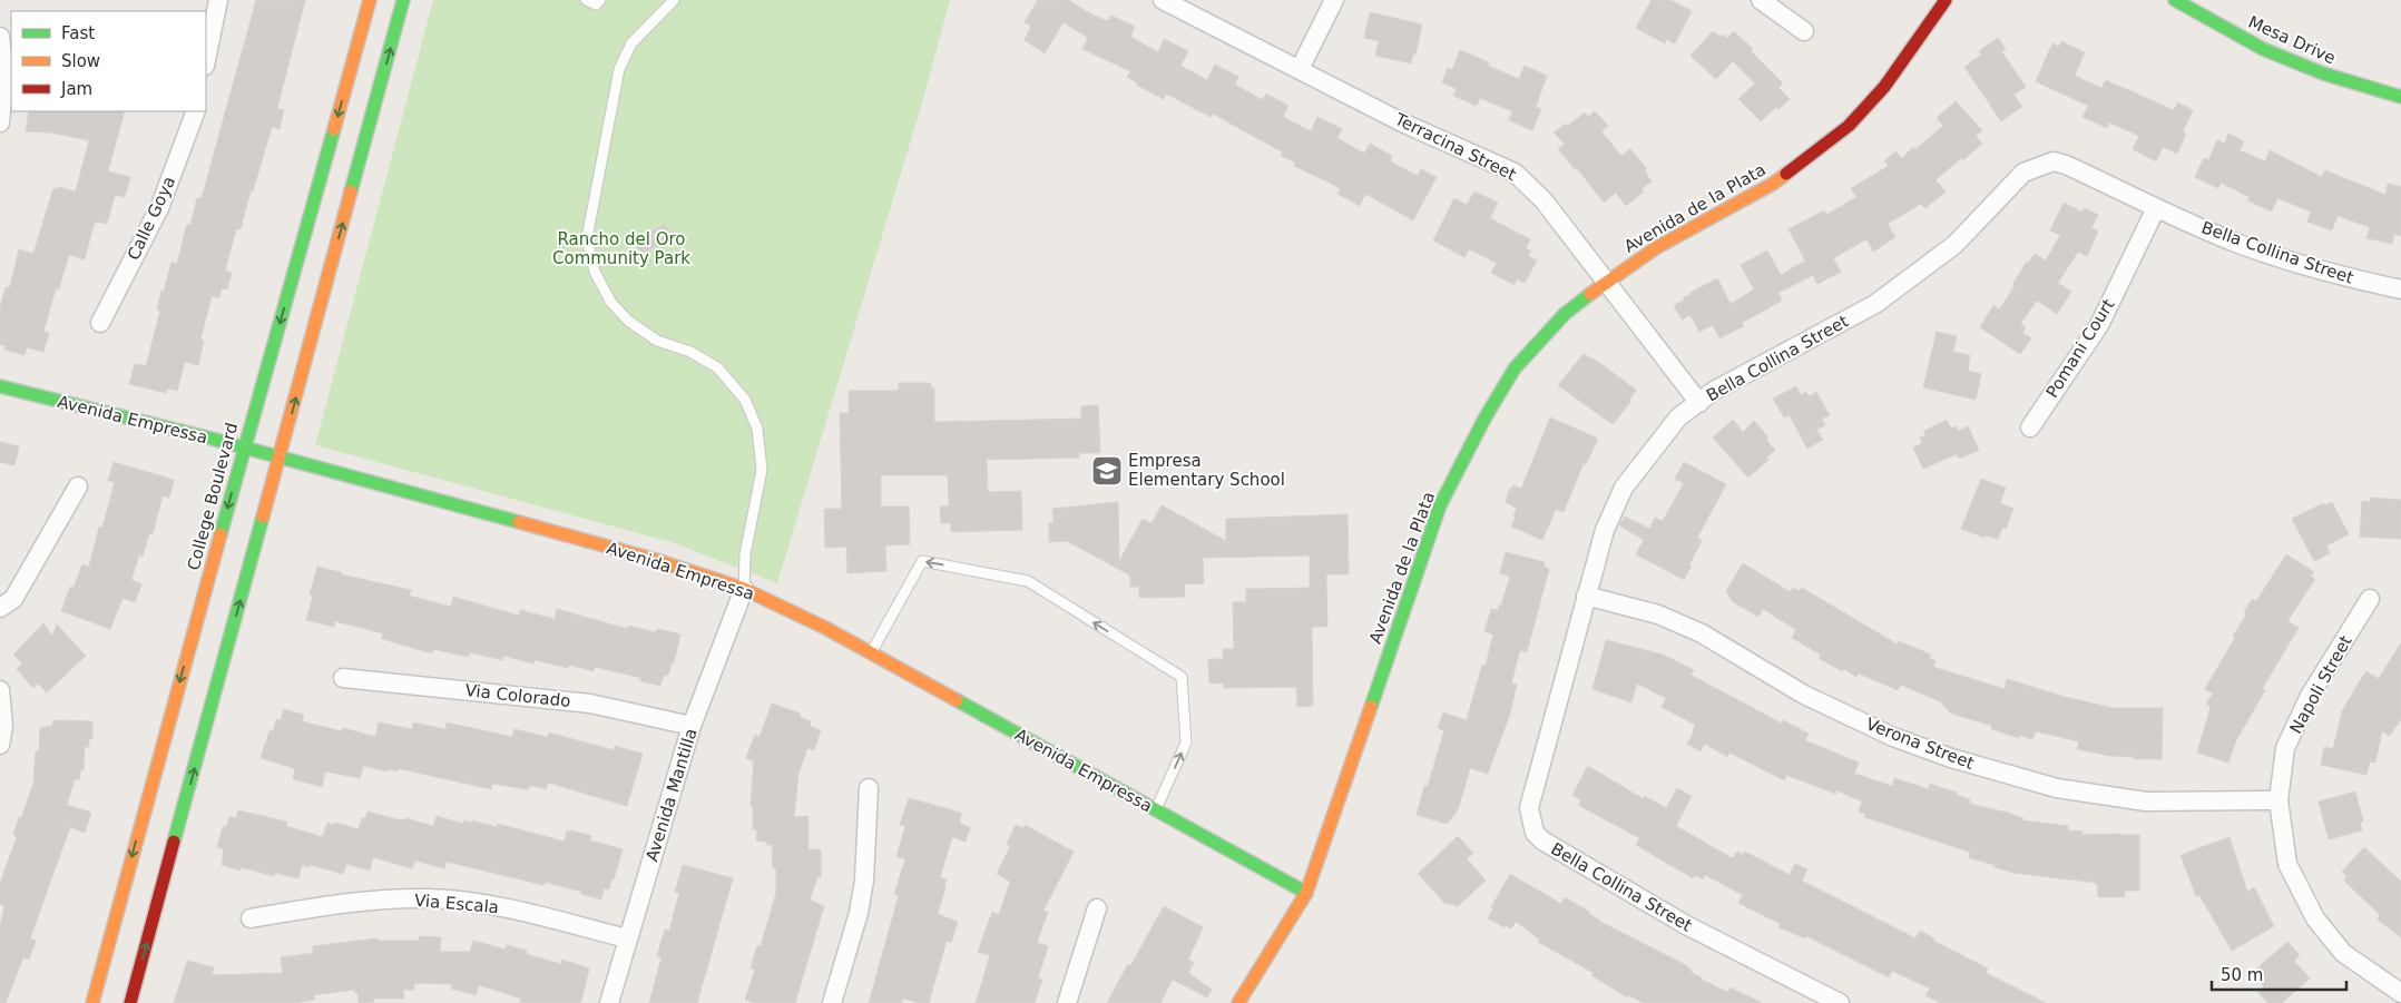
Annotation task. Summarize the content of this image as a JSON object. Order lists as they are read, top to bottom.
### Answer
{
  "streets": {
    "street": [
      "Mesa Drive",
      "Terracina Street",
      "Avenida de la Plata",
      "Calle Goya",
      "Bella Collina Street",
      "Pomani Court",
      "Avenida Empressa",
      "College Boulevard",
      "Napoli Street",
      "Via Colorado",
      "Verona Street",
      "Avenida Mantilla",
      "Via Escala"
    ]
  },
  "crossings": [
    ["Terracina Street", "Avenida de la Plata"],
    ["Terracina Street", "Bella Collina Street"],
    ["Avenida de la Plata", "Avenida Empressa"],
    ["Bella Collina Street", "Pomani Court"],
    ["Bella Collina Street", "Verona Street"],
    ["Avenida Empressa", "College Boulevard"],
    ["Avenida Empressa", "Avenida Mantilla"],
    ["Napoli Street", "Verona Street"],
    ["Via Colorado", "Avenida Mantilla"],
    ["Avenida Mantilla", "Via Escala"]
  ],
  "parks": ["Rancho del Oro Community Park"],
  "places": {
    "school or university": ["Empresa Elementary School"]
  },
  "legend": ["Fast", "Slow", "Jam"],
  "scale_bar": "50 m"
}
